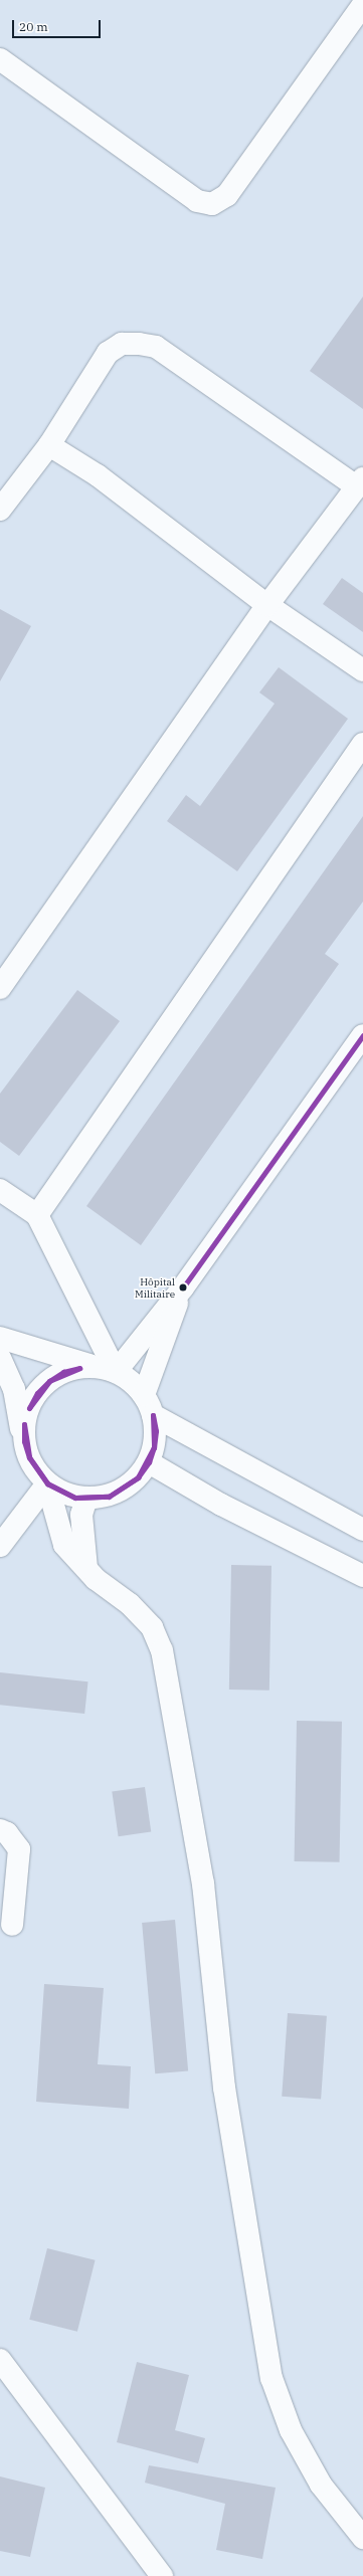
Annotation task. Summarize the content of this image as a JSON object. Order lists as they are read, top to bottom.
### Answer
{
  "places": ["Hôpital Militaire"],
  "scale_bar": "20 m"
}
